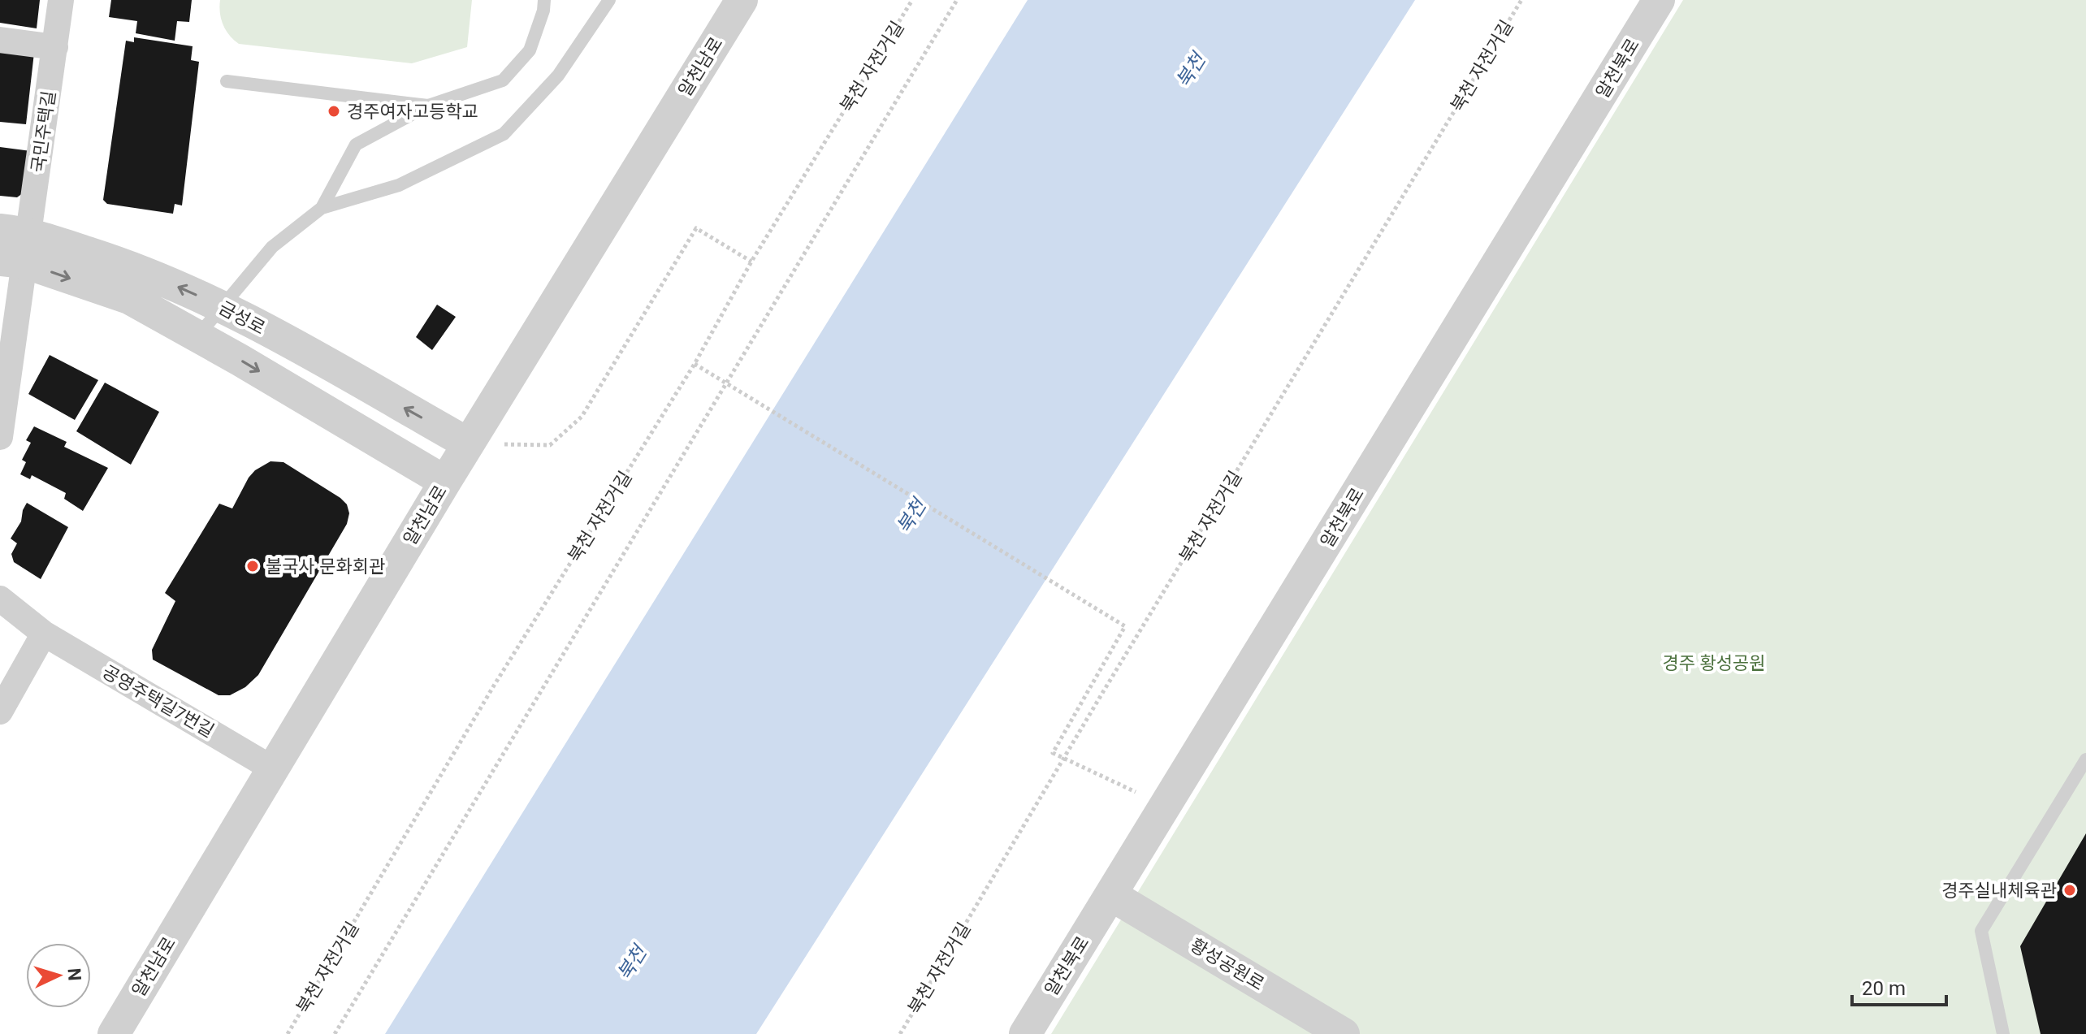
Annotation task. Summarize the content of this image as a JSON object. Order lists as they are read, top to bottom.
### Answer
{
  "streets": {
    "street": [
      "알천남로",
      "알천북로",
      "국민주택길",
      "금성로",
      "공영주택길7번길",
      "황성공원로"
    ],
    "path": ["북천 자전거길"]
  },
  "crossings": [
    ["알천남로", "금성로"],
    ["알천남로", "공영주택길7번길"],
    ["알천북로", "황성공원로"],
    ["국민주택길", "금성로"]
  ],
  "water": ["북천"],
  "parks": ["경주 황성공원"],
  "places": ["경주여자고등학교", "불국사 문화회관", "경주실내체육관"],
  "scale_bar": "20 m",
  "north": "right"
}
